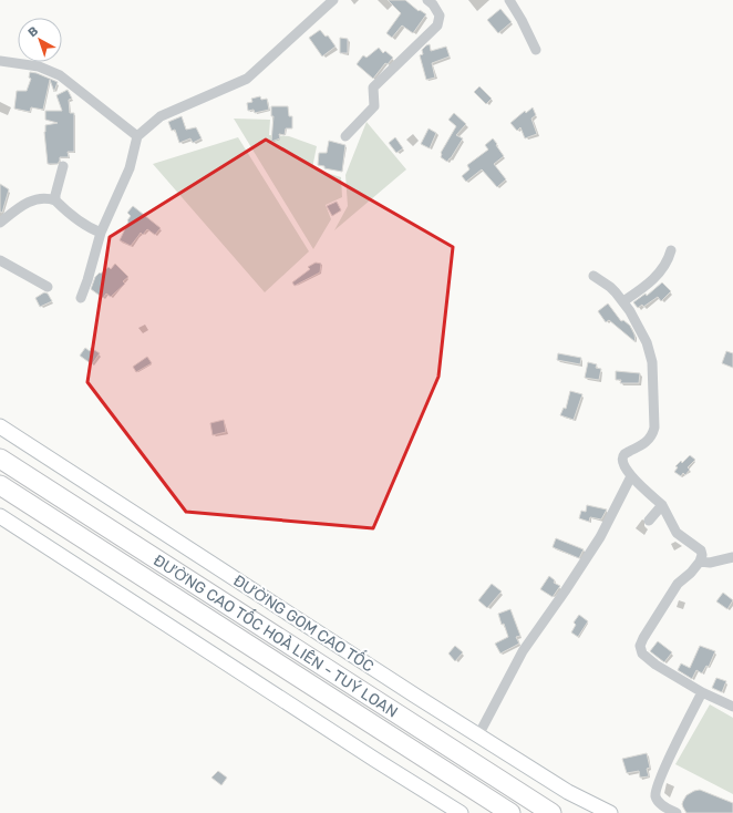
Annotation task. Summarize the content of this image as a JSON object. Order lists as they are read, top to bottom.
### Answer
{
  "streets": {
    "highway": ["ĐƯỜNG CAO TỐC HOÀ LIÊN - TUÝ LOAN"],
    "main road": ["ĐƯỜNG GOM CAO TỐC"]
  },
  "north": "top left"
}
